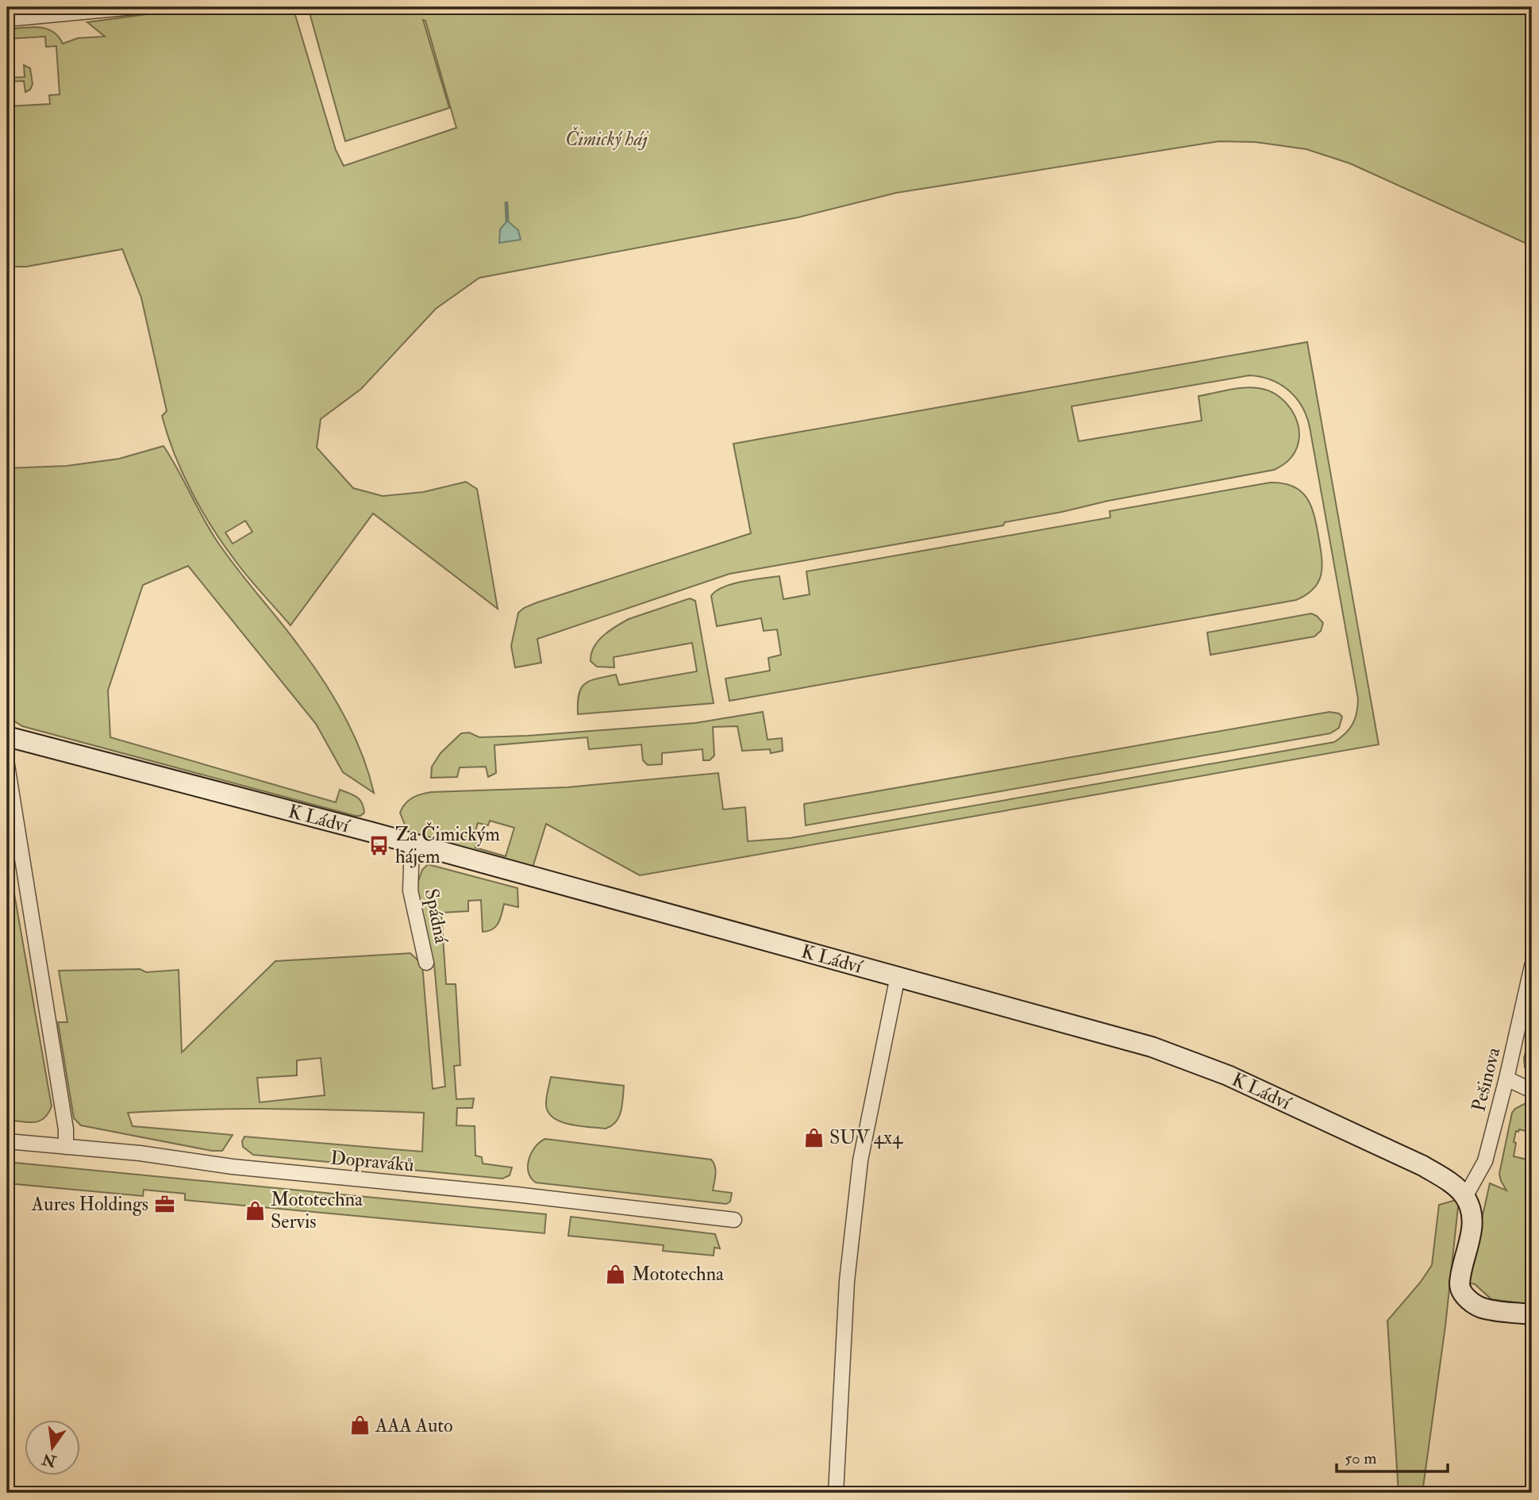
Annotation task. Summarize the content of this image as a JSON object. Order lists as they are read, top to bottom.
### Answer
{
  "streets": {
    "street": [
      "K Ládví",
      "Spádná",
      "Pešinova",
      "Dopraváků"
    ]
  },
  "crossings": [
    ["K Ládví", "Spádná"],
    ["K Ládví", "Pešinova"]
  ],
  "parks": ["Čimický háj"],
  "places": {
    "bus stop": ["Za Čimickým hájem"],
    "shop": [
      "SUV 4x4",
      "Mototechna Servis",
      "Mototechna",
      "AAA Auto"
    ],
    "office": ["Aures Holdings"]
  },
  "scale_bar": "50 m",
  "north": "bottom"
}
